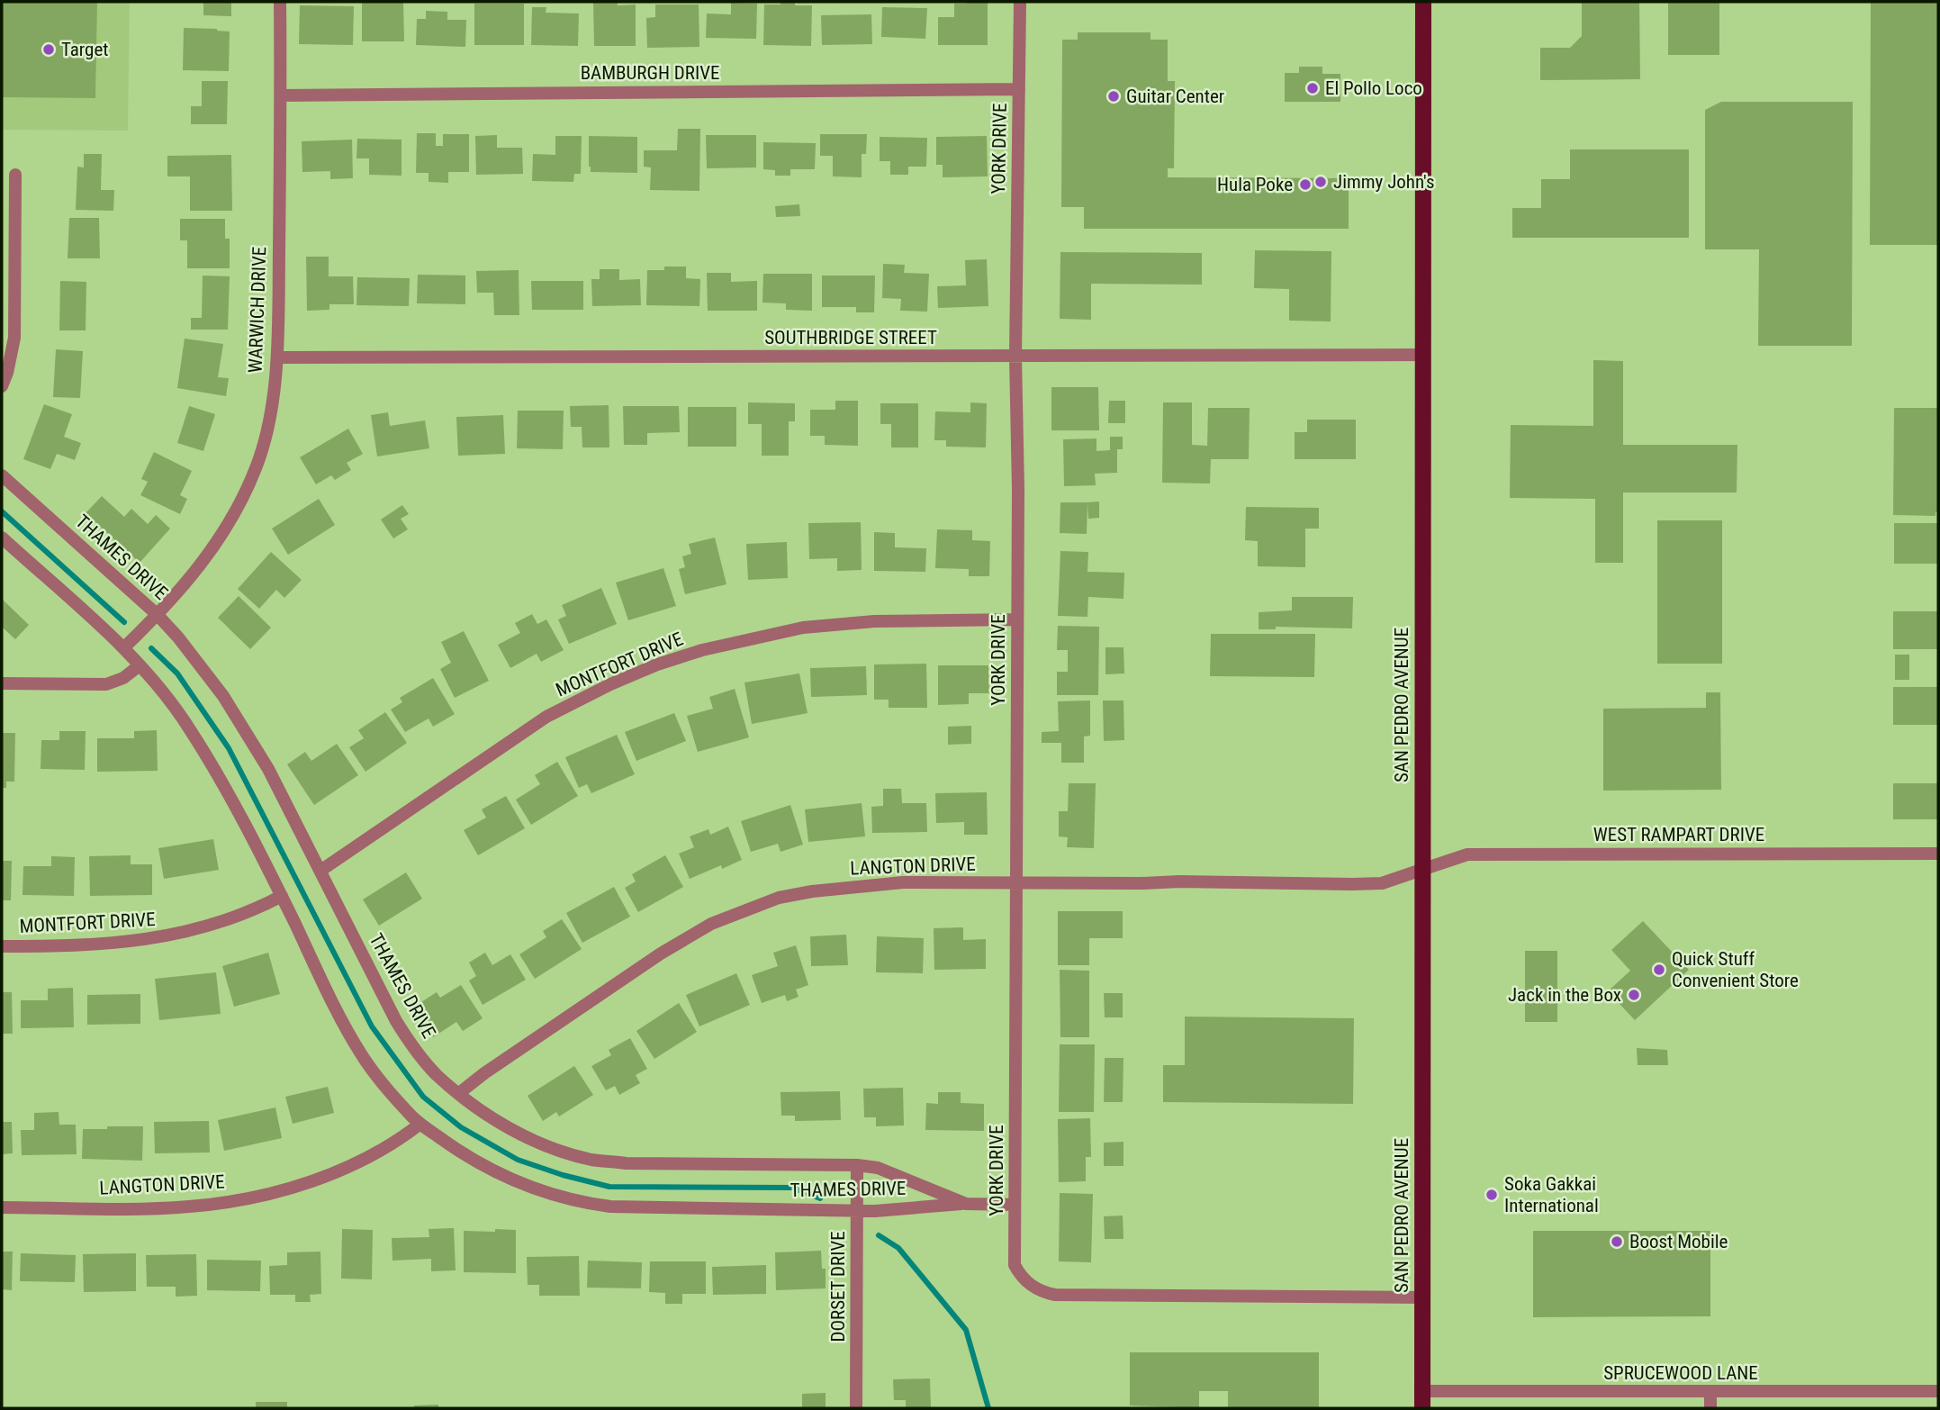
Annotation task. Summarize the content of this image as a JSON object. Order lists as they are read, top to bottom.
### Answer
{
  "streets": {
    "main road": ["SAN PEDRO AVENUE"],
    "street": [
      "BAMBURGH DRIVE",
      "YORK DRIVE",
      "WARWICH DRIVE",
      "SOUTHBRIDGE STREET",
      "THAMES DRIVE",
      "MONTFORT DRIVE",
      "WEST RAMPART DRIVE",
      "LANGTON DRIVE",
      "DORSET DRIVE",
      "SPRUCEWOOD LANE"
    ]
  },
  "crossings": [
    ["BAMBURGH DRIVE", "YORK DRIVE"],
    ["BAMBURGH DRIVE", "WARWICH DRIVE"],
    ["YORK DRIVE", "SOUTHBRIDGE STREET"],
    ["YORK DRIVE", "THAMES DRIVE"],
    ["YORK DRIVE", "MONTFORT DRIVE"],
    ["YORK DRIVE", "SAN PEDRO AVENUE"],
    ["YORK DRIVE", "LANGTON DRIVE"],
    ["WARWICH DRIVE", "SOUTHBRIDGE STREET"],
    ["WARWICH DRIVE", "THAMES DRIVE"],
    ["SOUTHBRIDGE STREET", "SAN PEDRO AVENUE"],
    ["THAMES DRIVE", "MONTFORT DRIVE"],
    ["THAMES DRIVE", "LANGTON DRIVE"],
    ["THAMES DRIVE", "DORSET DRIVE"],
    ["SAN PEDRO AVENUE", "WEST RAMPART DRIVE"],
    ["SAN PEDRO AVENUE", "LANGTON DRIVE"],
    ["SAN PEDRO AVENUE", "SPRUCEWOOD LANE"],
    ["WEST RAMPART DRIVE", "LANGTON DRIVE"]
  ],
  "places": [
    "Target",
    "El Pollo Loco",
    "Guitar Center",
    "Jimmy John's",
    "Hula Poke",
    "Quick Stuff Convenient Store",
    "Jack in the Box",
    "Soka Gakkai International",
    "Boost Mobile"
  ]
}
